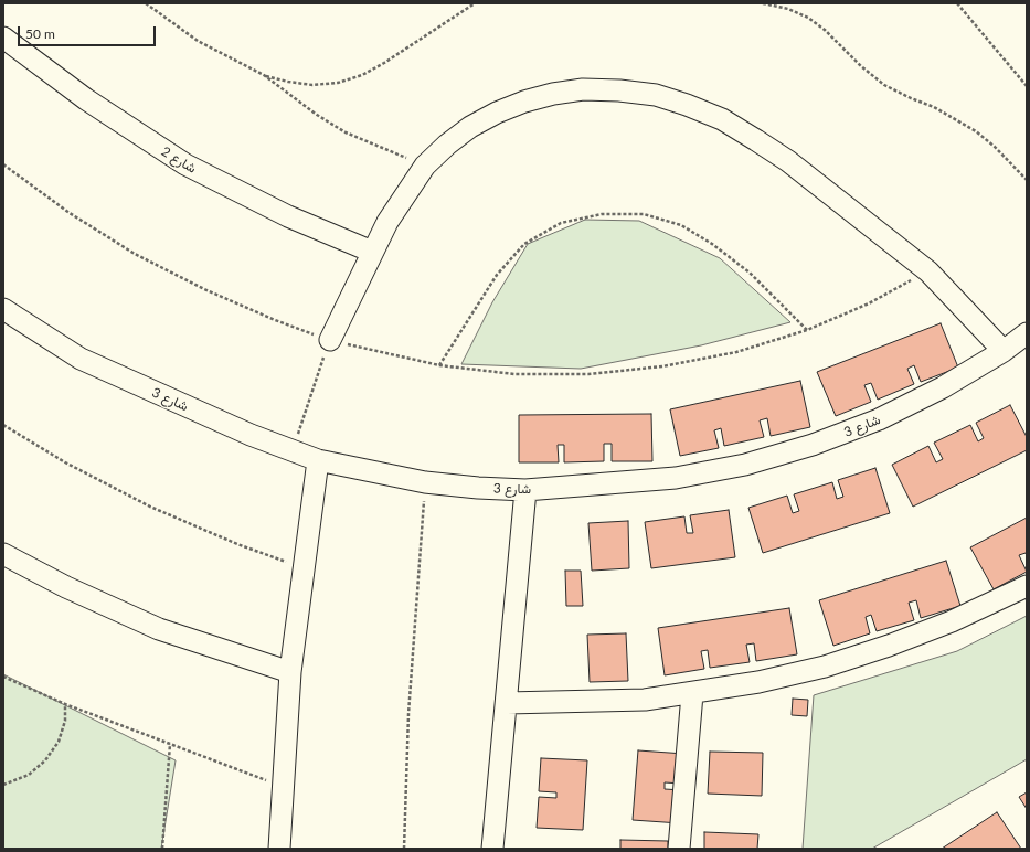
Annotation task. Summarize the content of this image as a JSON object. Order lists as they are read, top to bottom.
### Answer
{
  "streets": {
    "street": ["شارع 2", "شارع 3"]
  },
  "scale_bar": "50 m"
}
